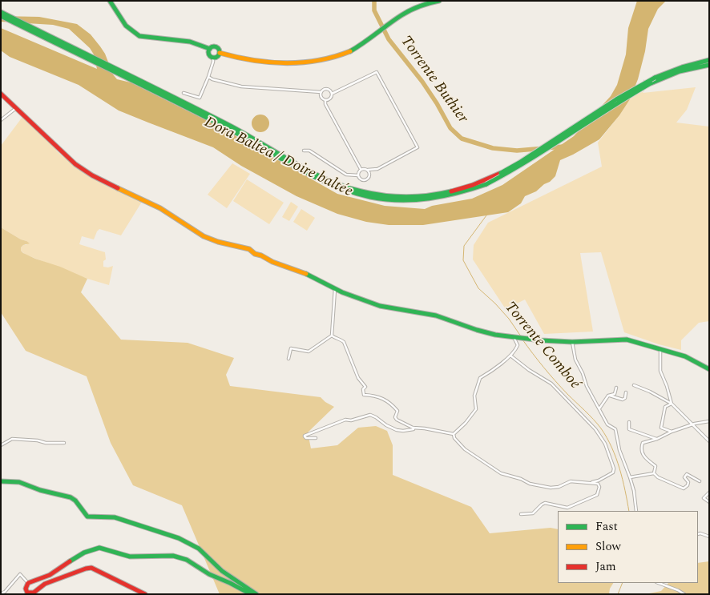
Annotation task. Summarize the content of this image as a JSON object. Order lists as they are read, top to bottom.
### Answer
{
  "water": ["Torrente Buthier", "Dora Baltea / Doire baltée", "Torrente Comboé"],
  "legend": ["Fast", "Slow", "Jam"]
}
